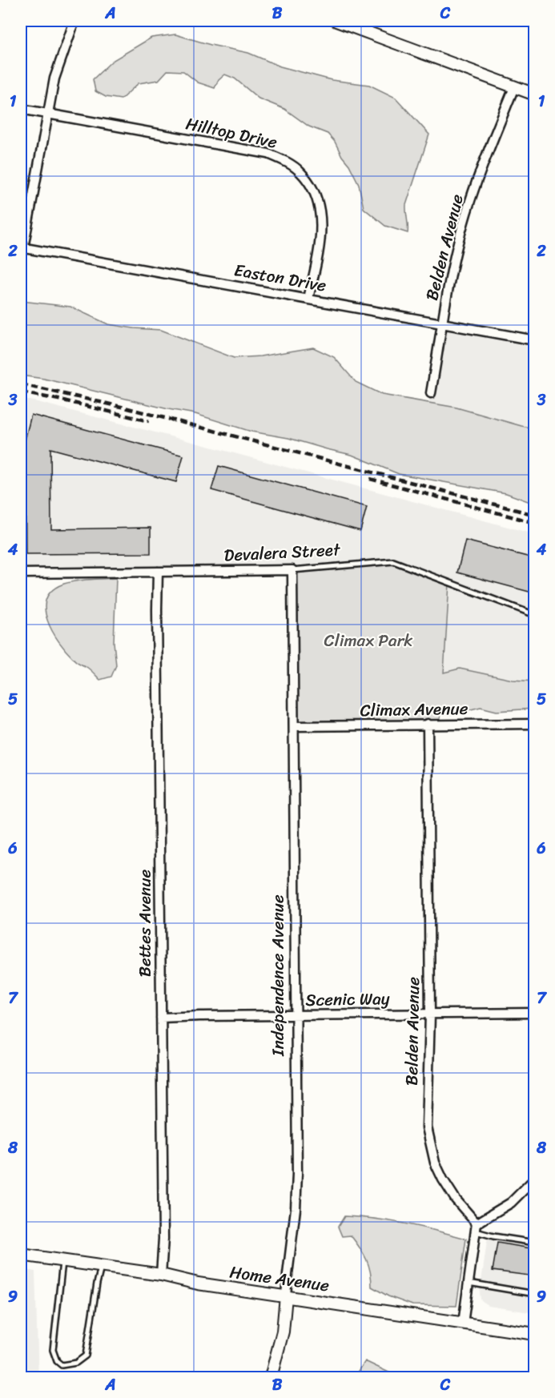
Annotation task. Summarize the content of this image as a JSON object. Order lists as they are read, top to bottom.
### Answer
{
  "streets": {
    "street": [
      "Hilltop Drive",
      "Belden Avenue",
      "Easton Drive",
      "Devalera Street",
      "Climax Avenue",
      "Bettes Avenue",
      "Independence Avenue",
      "Scenic Way",
      "Home Avenue"
    ]
  },
  "crossings": [
    ["Hilltop Drive", "Easton Drive"],
    ["Belden Avenue", "Easton Drive"],
    ["Belden Avenue", "Climax Avenue"],
    ["Belden Avenue", "Scenic Way"],
    ["Devalera Street", "Bettes Avenue"],
    ["Devalera Street", "Independence Avenue"],
    ["Climax Avenue", "Independence Avenue"],
    ["Bettes Avenue", "Scenic Way"],
    ["Bettes Avenue", "Home Avenue"],
    ["Independence Avenue", "Scenic Way"],
    ["Independence Avenue", "Home Avenue"]
  ],
  "parks": ["Climax Park"],
  "grid": {
    "columns": ["A", "B", "C"],
    "rows": [
      "1",
      "2",
      "3",
      "4",
      "5",
      "6",
      "7",
      "8",
      "9"
    ]
  }
}
